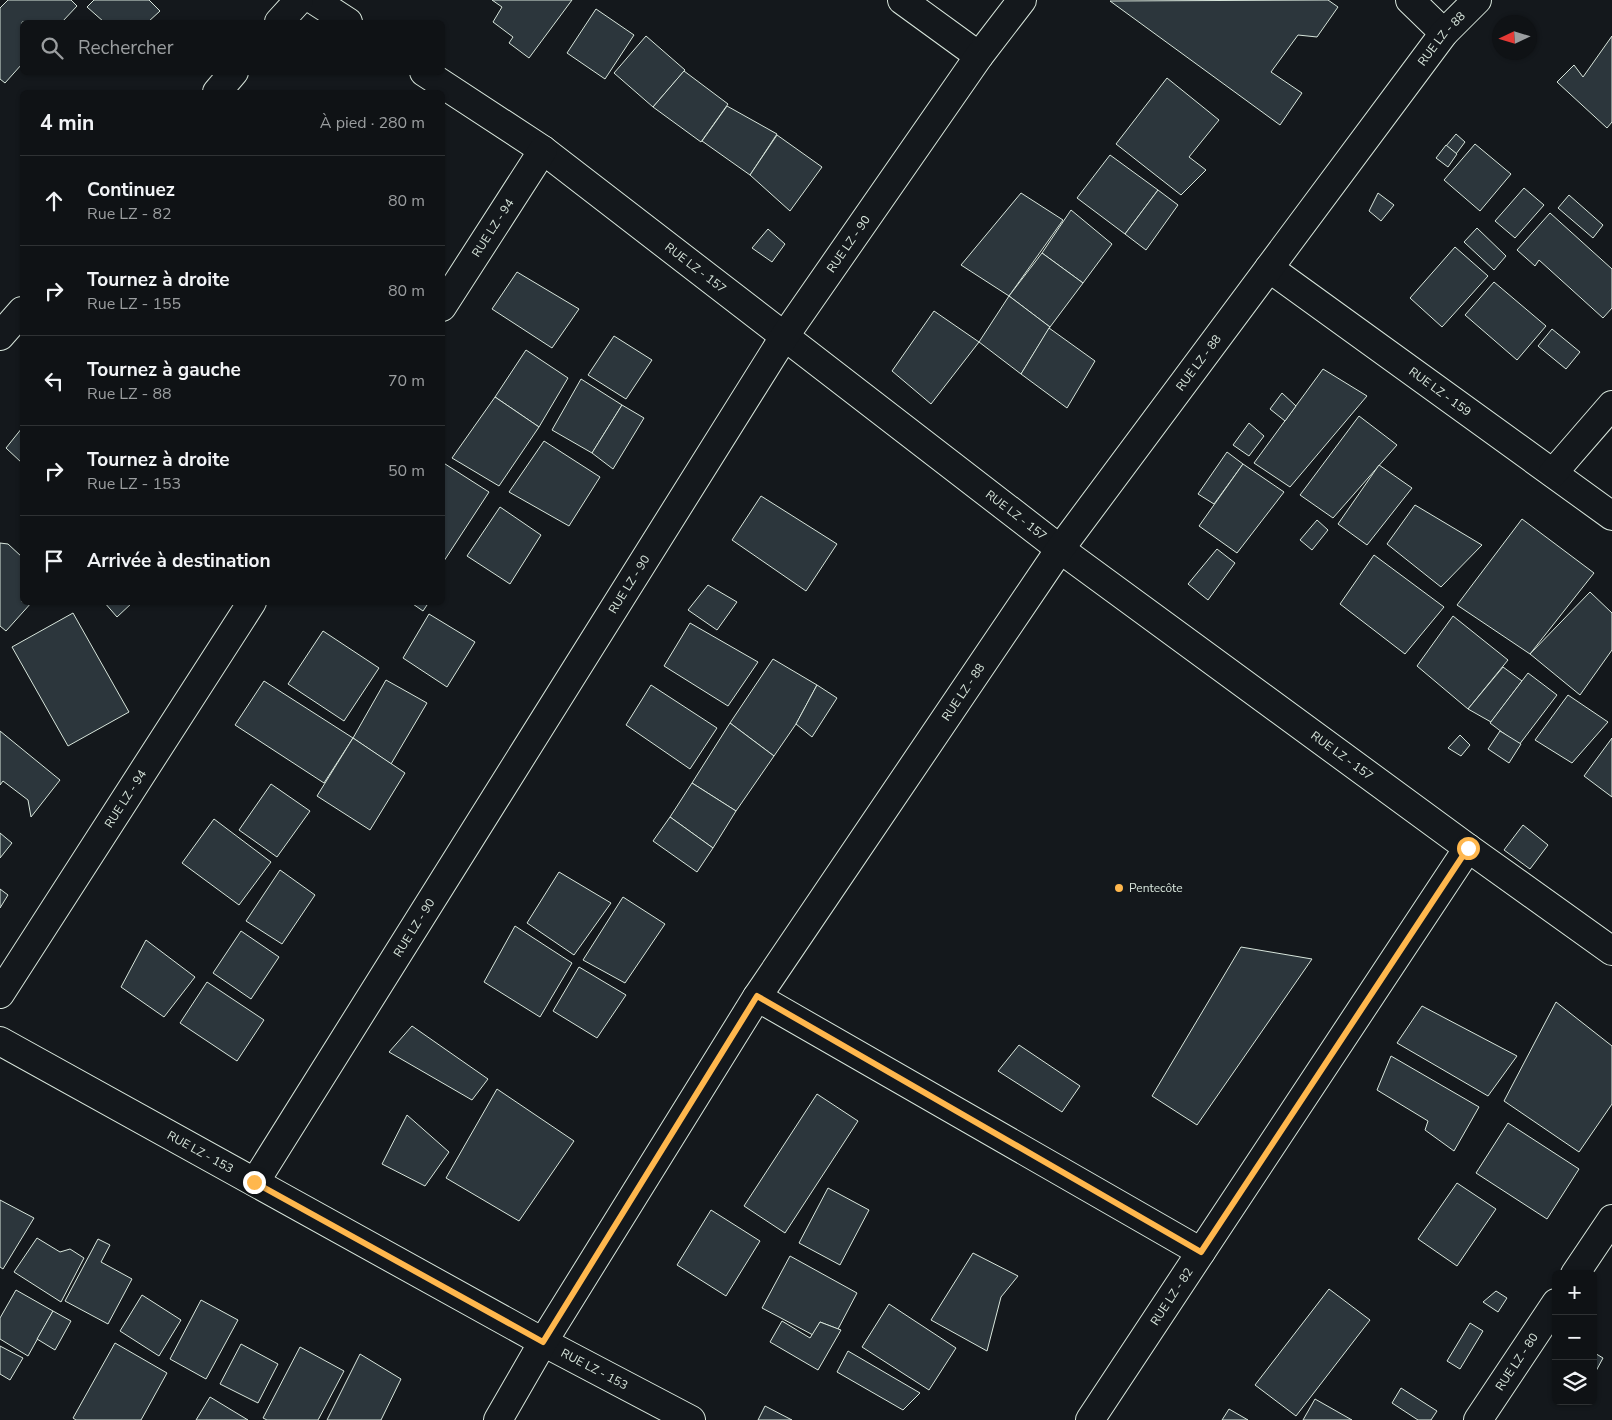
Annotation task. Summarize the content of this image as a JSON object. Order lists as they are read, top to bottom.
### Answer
{
  "streets": {
    "street": [
      "RUE LZ - 88",
      "RUE LZ - 94",
      "RUE LZ - 90",
      "RUE LZ - 157",
      "RUE LZ - 159",
      "RUE LZ - 153",
      "RUE LZ - 82",
      "RUE LZ - 80"
    ]
  },
  "crossings": [
    ["RUE LZ - 88", "RUE LZ - 157"],
    ["RUE LZ - 88", "RUE LZ - 159"],
    ["RUE LZ - 88", "RUE LZ - 153"],
    ["RUE LZ - 94", "RUE LZ - 157"],
    ["RUE LZ - 90", "RUE LZ - 157"],
    ["RUE LZ - 90", "RUE LZ - 153"],
    ["RUE LZ - 157", "RUE LZ - 82"]
  ],
  "places": ["Pentecôte"],
  "north": "left",
  "page": {
    "search": "Rechercher",
    "heading": ["4 min", "À pied · 280 m"],
    "list": [
      ["Continuez", "Rue LZ - 82", "80 m"],
      ["Tournez à droite", "Rue LZ - 155", "80 m"],
      ["Tournez à gauche", "Rue LZ - 88", "70 m"],
      ["Tournez à droite", "Rue LZ - 153", "50 m"],
      "Arrivée à destination"
    ],
    "map_buttons": ["+", "−"]
  }
}
